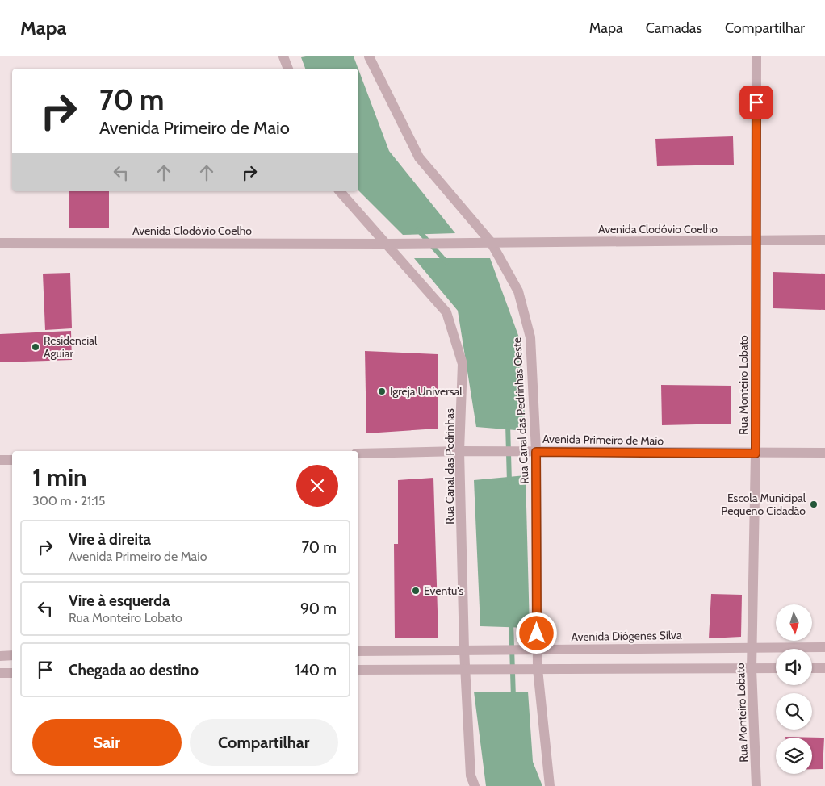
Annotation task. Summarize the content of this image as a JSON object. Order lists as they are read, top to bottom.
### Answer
{
  "streets": {
    "street": [
      "Avenida Clodóvio Coelho",
      "Rua Monteiro Lobato",
      "Rua Canal das Pedrinhas Oeste",
      "Avenida Primeiro de Maio",
      "Rua Canal das Pedrinhas",
      "Avenida Diógenes Silva"
    ]
  },
  "crossings": [
    ["Avenida Clodóvio Coelho", "Rua Monteiro Lobato"],
    ["Avenida Clodóvio Coelho", "Rua Canal das Pedrinhas Oeste"],
    ["Avenida Clodóvio Coelho", "Rua Canal das Pedrinhas"],
    ["Rua Monteiro Lobato", "Avenida Primeiro de Maio"],
    ["Rua Monteiro Lobato", "Avenida Diógenes Silva"],
    ["Rua Canal das Pedrinhas Oeste", "Avenida Primeiro de Maio"],
    ["Rua Canal das Pedrinhas Oeste", "Avenida Diógenes Silva"],
    ["Avenida Primeiro de Maio", "Rua Canal das Pedrinhas"],
    ["Rua Canal das Pedrinhas", "Avenida Diógenes Silva"]
  ],
  "places": [
    "Residencial Aguiar",
    "Igreja Universal",
    "Escola Municipal Pequeno Cidadão",
    "Eventu's"
  ],
  "north": "bottom",
  "page": {
    "header": "Mapa",
    "nav": ["Mapa", "Camadas", "Compartilhar"],
    "turn": ["70 m", "Avenida Primeiro de Maio"],
    "heading": ["1 min", "300 m · 21:15"],
    "list": [
      {
        "name": "Vire à direita",
        "note": "Avenida Primeiro de Maio",
        "value": "70 m"
      },
      {
        "name": "Vire à esquerda",
        "note": "Rua Monteiro Lobato",
        "value": "90 m"
      },
      {
        "name": "Chegada ao destino",
        "value": "140 m"
      }
    ],
    "buttons": ["Sair", "Compartilhar"]
  }
}
